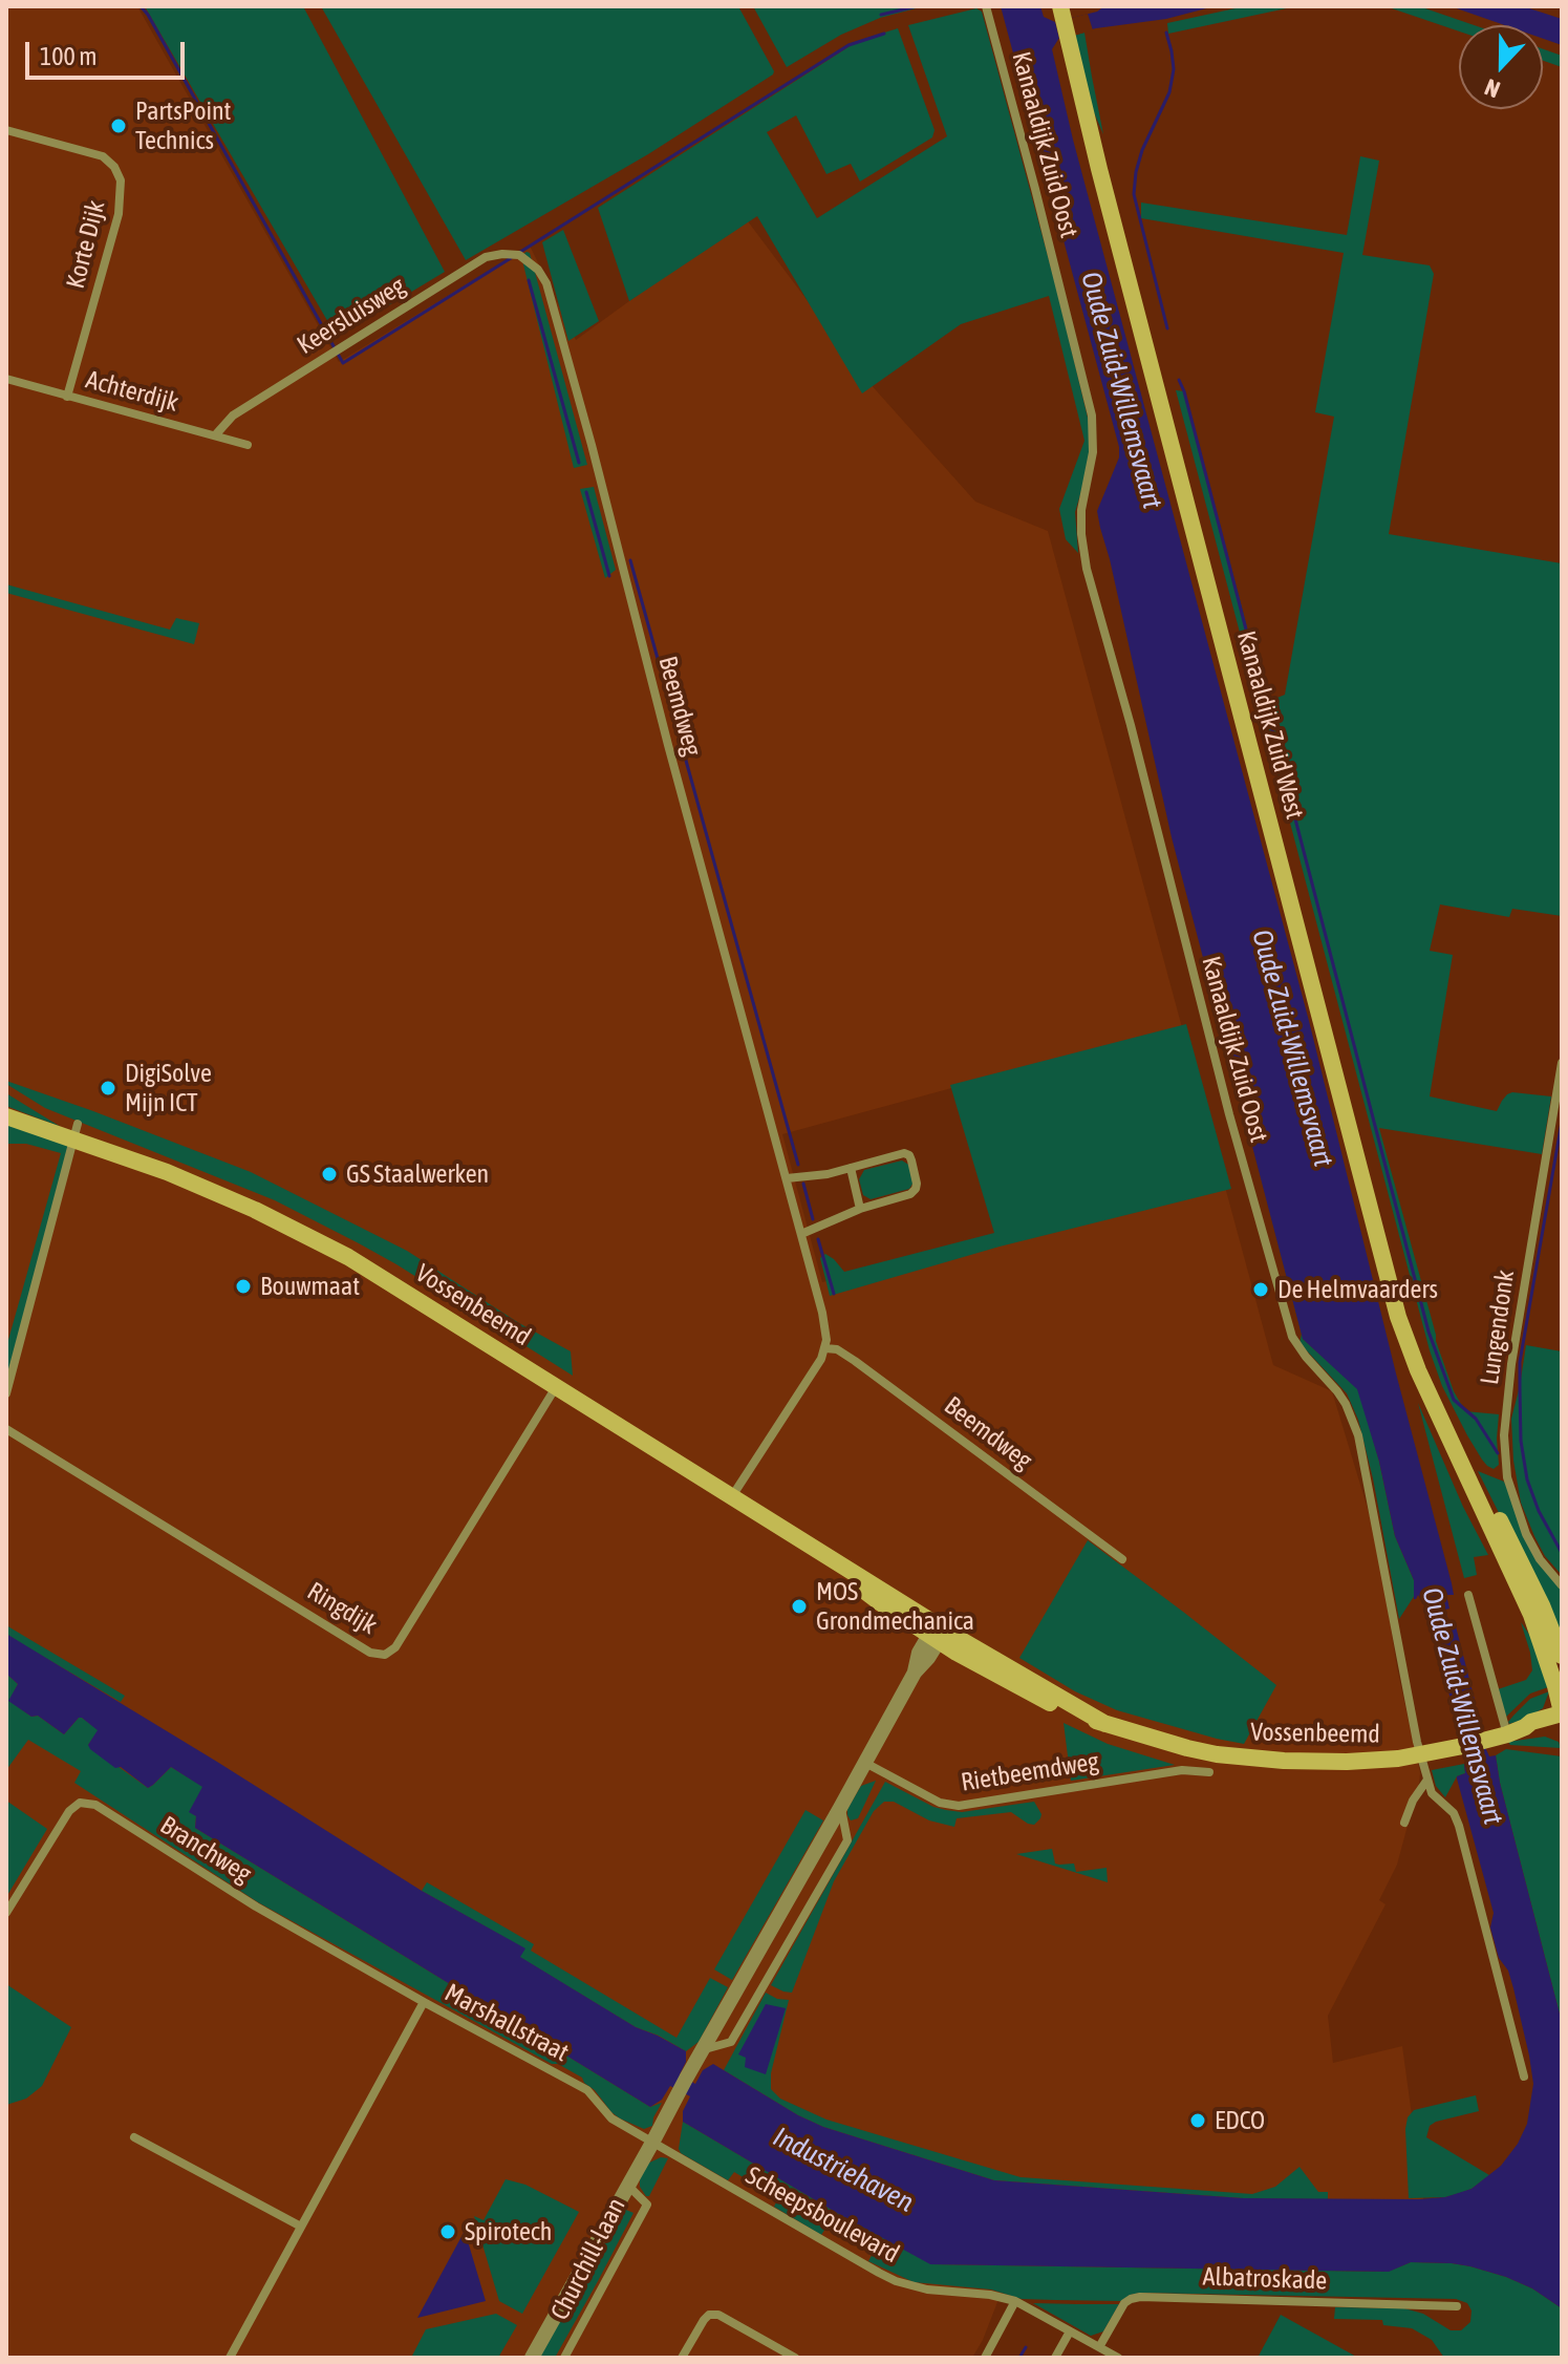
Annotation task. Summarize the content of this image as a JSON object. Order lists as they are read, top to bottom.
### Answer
{
  "streets": {
    "main road": ["Kanaaldijk Zuid West", "Vossenbeemd"],
    "street": [
      "Kanaaldijk Zuid Oost",
      "Korte Dijk",
      "Keersluisweg",
      "Achterdijk",
      "Beemdweg",
      "Lungendonk",
      "Ringdijk",
      "Rietbeemdweg",
      "Branchweg",
      "Marshallstraat",
      "Scheepsboulevard",
      "Churchill-laan",
      "Albatroskade"
    ]
  },
  "crossings": [
    ["Kanaaldijk Zuid Oost", "Vossenbeemd"],
    ["Korte Dijk", "Achterdijk"],
    ["Keersluisweg", "Achterdijk"],
    ["Keersluisweg", "Beemdweg"],
    ["Kanaaldijk Zuid West", "Vossenbeemd"],
    ["Vossenbeemd", "Ringdijk"],
    ["Vossenbeemd", "Churchill-laan"],
    ["Rietbeemdweg", "Churchill-laan"],
    ["Branchweg", "Marshallstraat"],
    ["Marshallstraat", "Scheepsboulevard"],
    ["Marshallstraat", "Churchill-laan"],
    ["Scheepsboulevard", "Churchill-laan"],
    ["Scheepsboulevard", "Albatroskade"]
  ],
  "water": ["Oude Zuid-Willemsvaart", "Industriehaven"],
  "places": [
    "PartsPoint Technics",
    "DigiSolve Mijn ICT",
    "GS Staalwerken",
    "Bouwmaat",
    "De Helmvaarders",
    "MOS Grondmechanica",
    "EDCO",
    "Spirotech"
  ],
  "scale_bar": "100 m",
  "north": "bottom"
}
